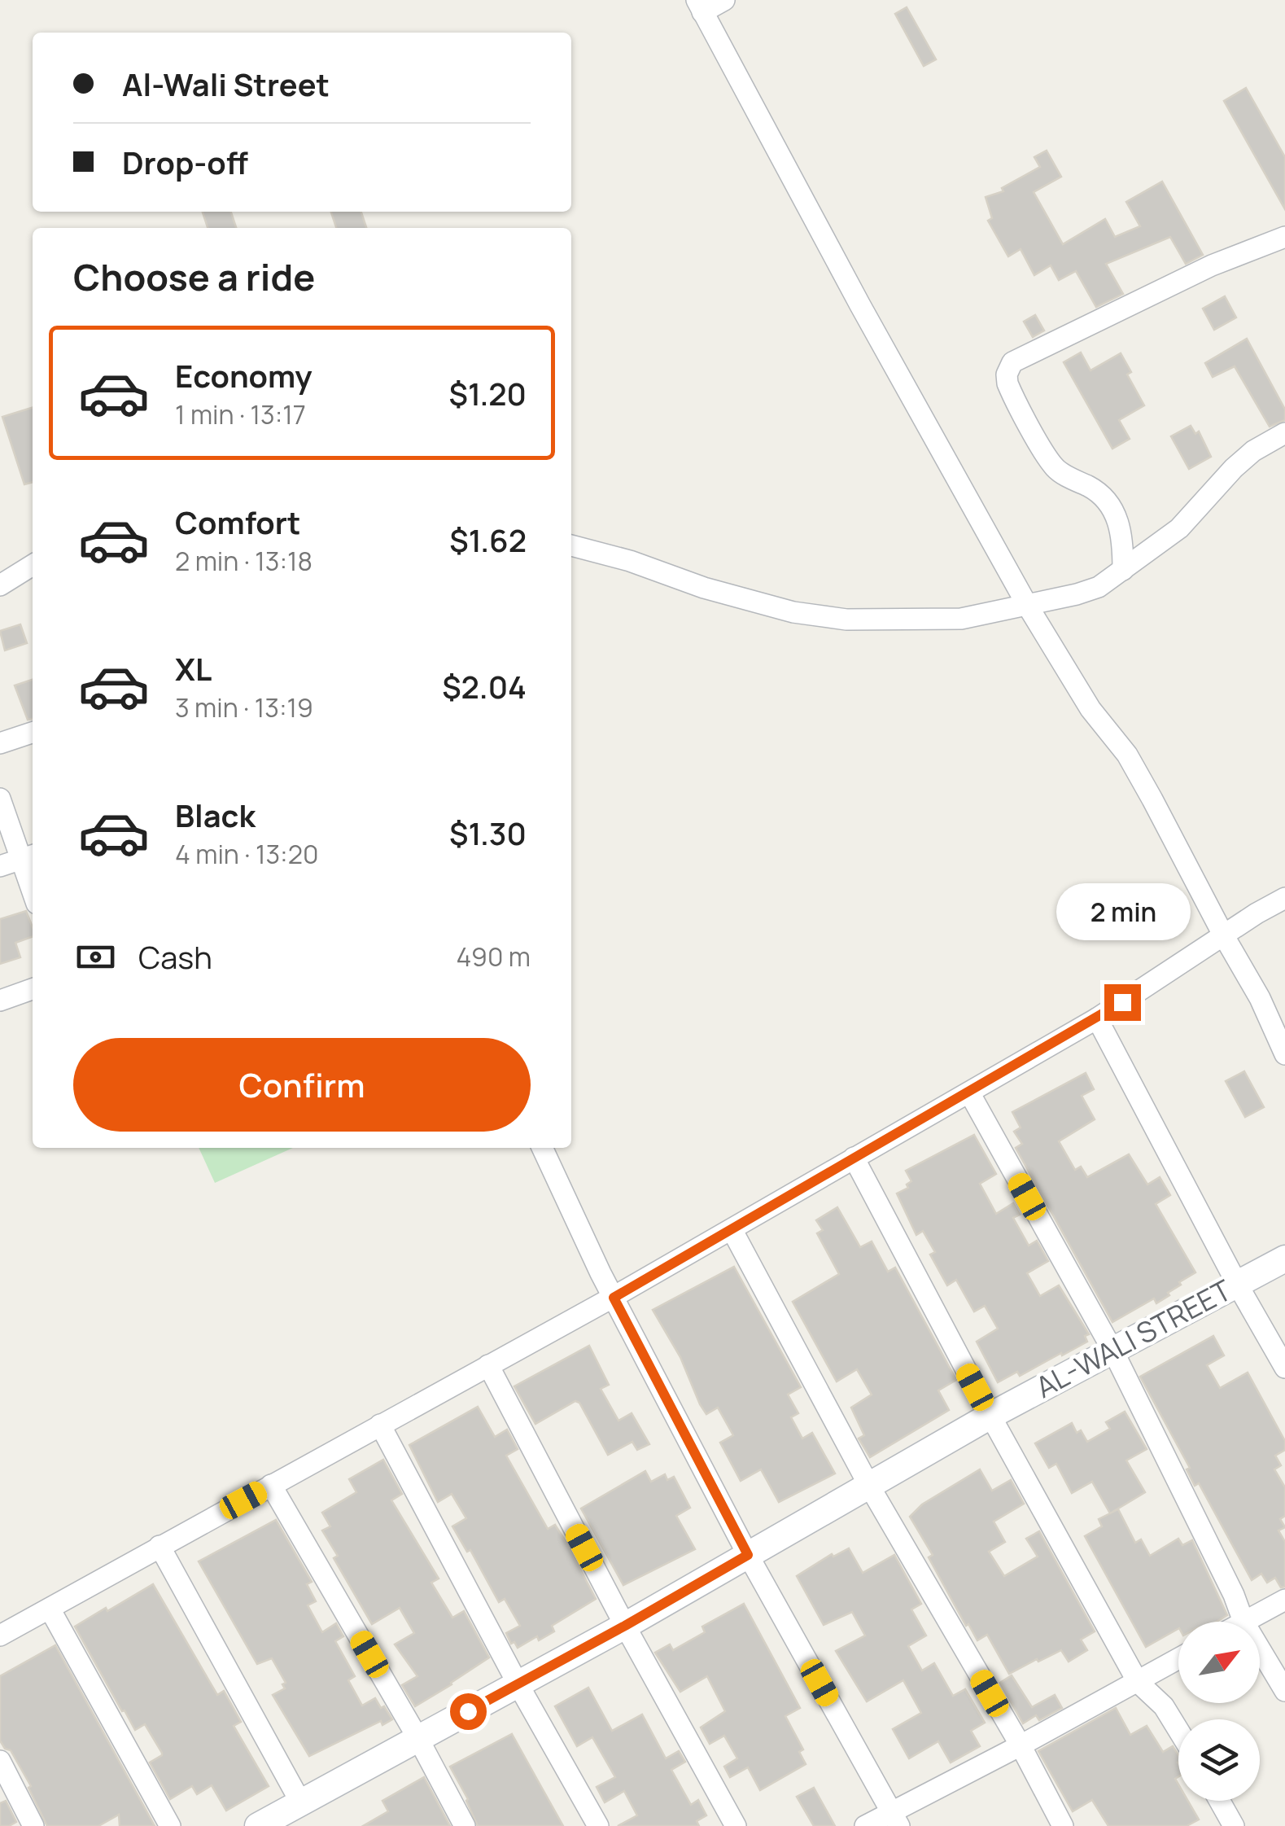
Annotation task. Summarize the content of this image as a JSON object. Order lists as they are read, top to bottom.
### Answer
{
  "streets": {
    "main road": ["AL-WALI STREET"]
  },
  "north": "top right",
  "page": {
    "banner": ["Al-Wali Street", "Drop-off"],
    "heading": "Choose a ride",
    "list": [
      {
        "name": "Economy",
        "note": "1 min · 13:17",
        "value": "$1.20"
      },
      {
        "name": "Comfort",
        "note": "2 min · 13:18",
        "value": "$1.62"
      },
      {
        "name": "XL",
        "note": "3 min · 13:19",
        "value": "$2.04"
      },
      {
        "name": "Black",
        "note": "4 min · 13:20",
        "value": "$1.30"
      }
    ],
    "bubble": "2 min",
    "pay": ["Cash", "490 m"],
    "buttons": "Confirm"
  }
}
